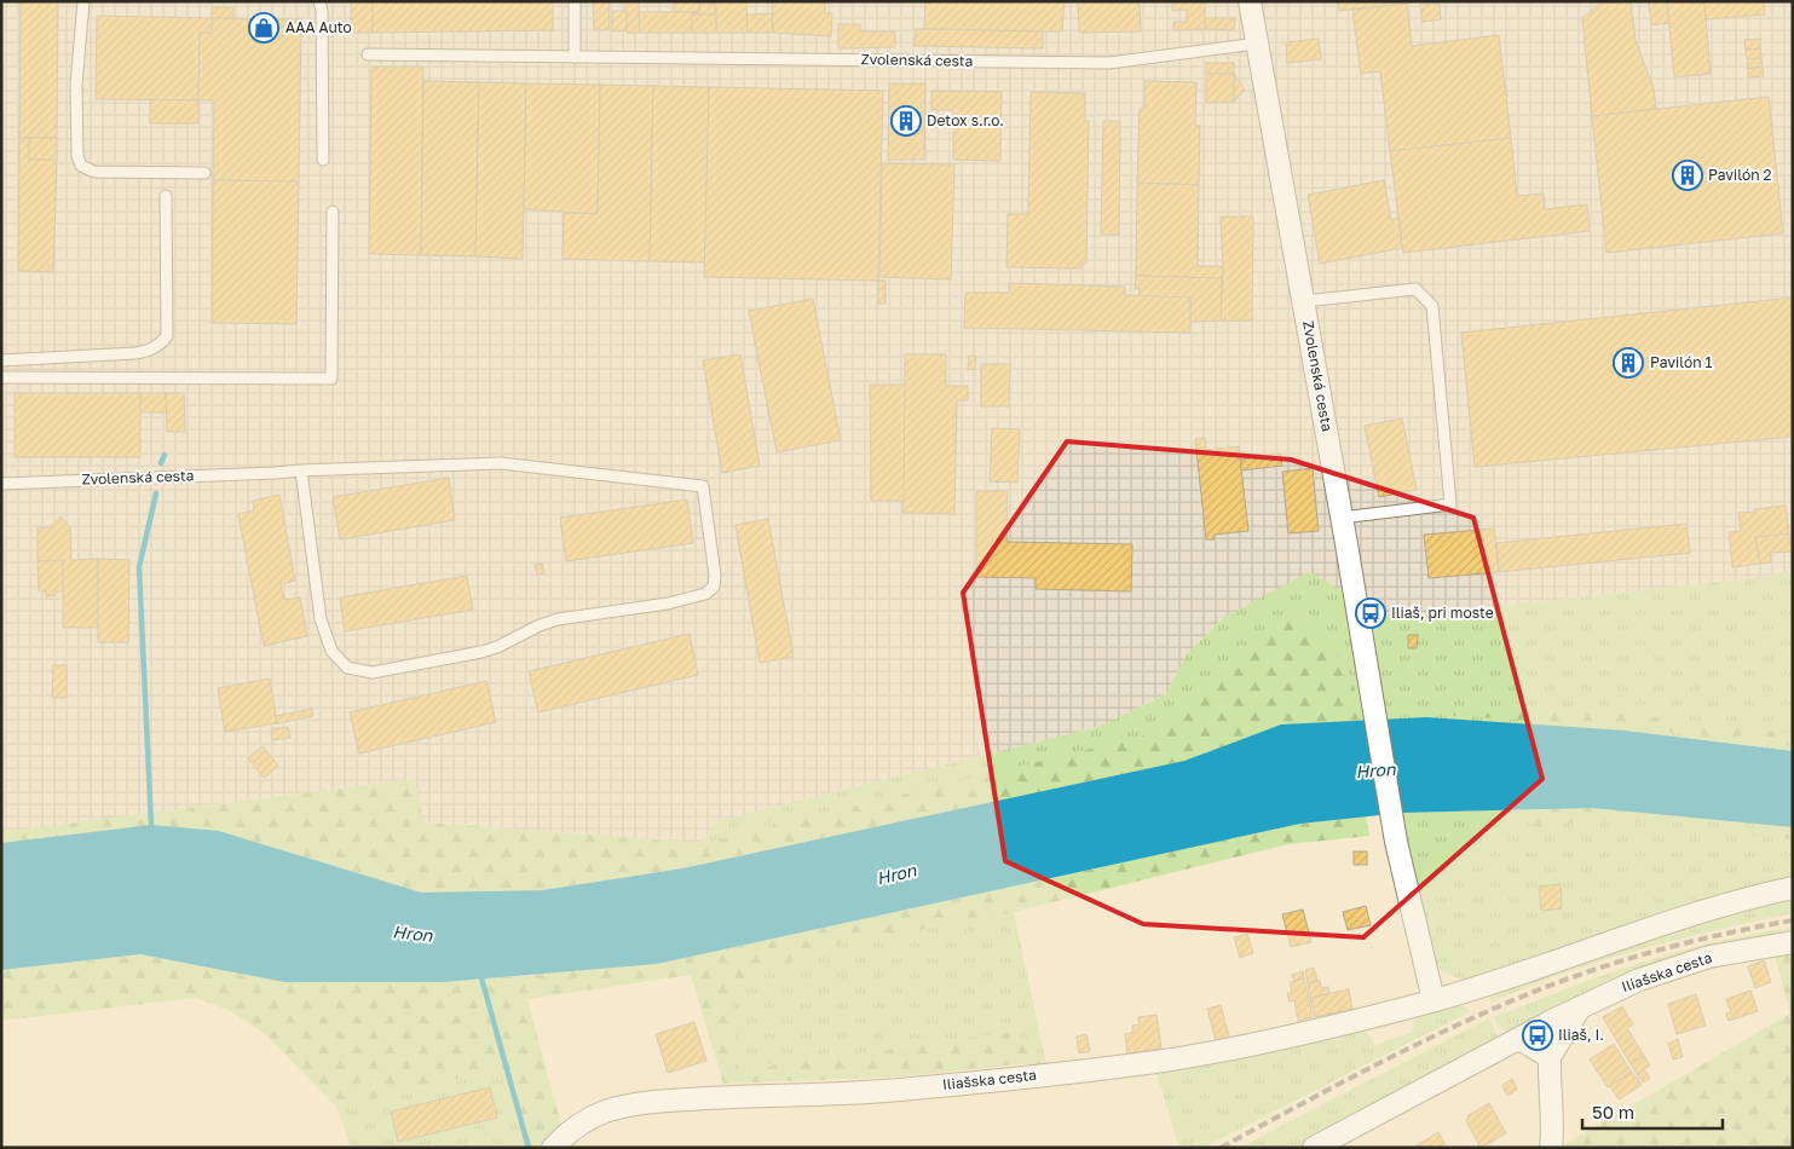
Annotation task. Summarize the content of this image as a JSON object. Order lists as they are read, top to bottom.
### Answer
{
  "streets": {
    "street": ["Zvolenská cesta", "Iliašska cesta"]
  },
  "crossings": [
    ["Zvolenská cesta", "Iliašska cesta"]
  ],
  "water": ["Hron"],
  "places": {
    "shop": ["AAA Auto"],
    "building": ["Detox s.r.o.", "Pavilón 2", "Pavilón 1"],
    "bus stop": ["Iliaš, pri moste", "Iliaš, I."]
  },
  "scale_bar": "50 m"
}
